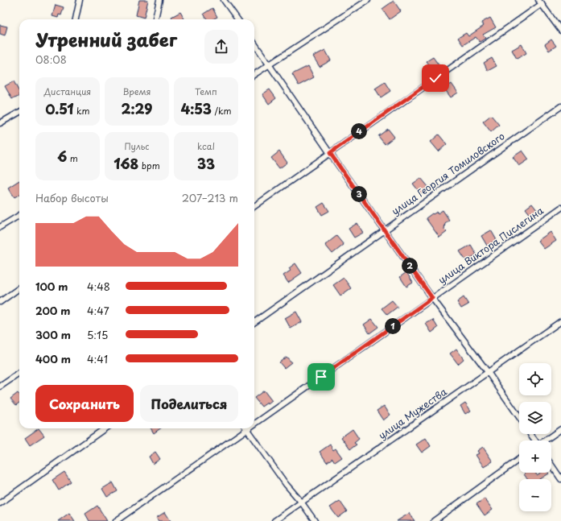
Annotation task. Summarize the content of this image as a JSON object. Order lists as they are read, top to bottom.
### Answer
{
  "streets": {
    "street": ["улица Георгия Томиловского", "улица Виктора Пислегина", "улица Мужества"]
  },
  "page": {
    "heading": ["Утренний забег", "08:08"],
    "stats": [
      ["Дистанция", "0.51 km"],
      ["Время", "2:29"],
      ["Темп", "4:53 /km"],
      ["6 m"],
      ["Пульс", "168 bpm"],
      ["kcal", "33"]
    ],
    "pins": [
      "4",
      "3",
      "2",
      "1"
    ],
    "chart": ["Набор высоты", "207–213 m"],
    "list": [
      {
        "name": "100 m",
        "note": "4:48"
      },
      {
        "name": "200 m",
        "note": "4:47"
      },
      {
        "name": "300 m",
        "note": "5:15"
      },
      {
        "name": "400 m",
        "note": "4:41"
      }
    ],
    "map_buttons": ["+", "−"],
    "buttons": ["Сохранить", "Поделиться"]
  }
}
